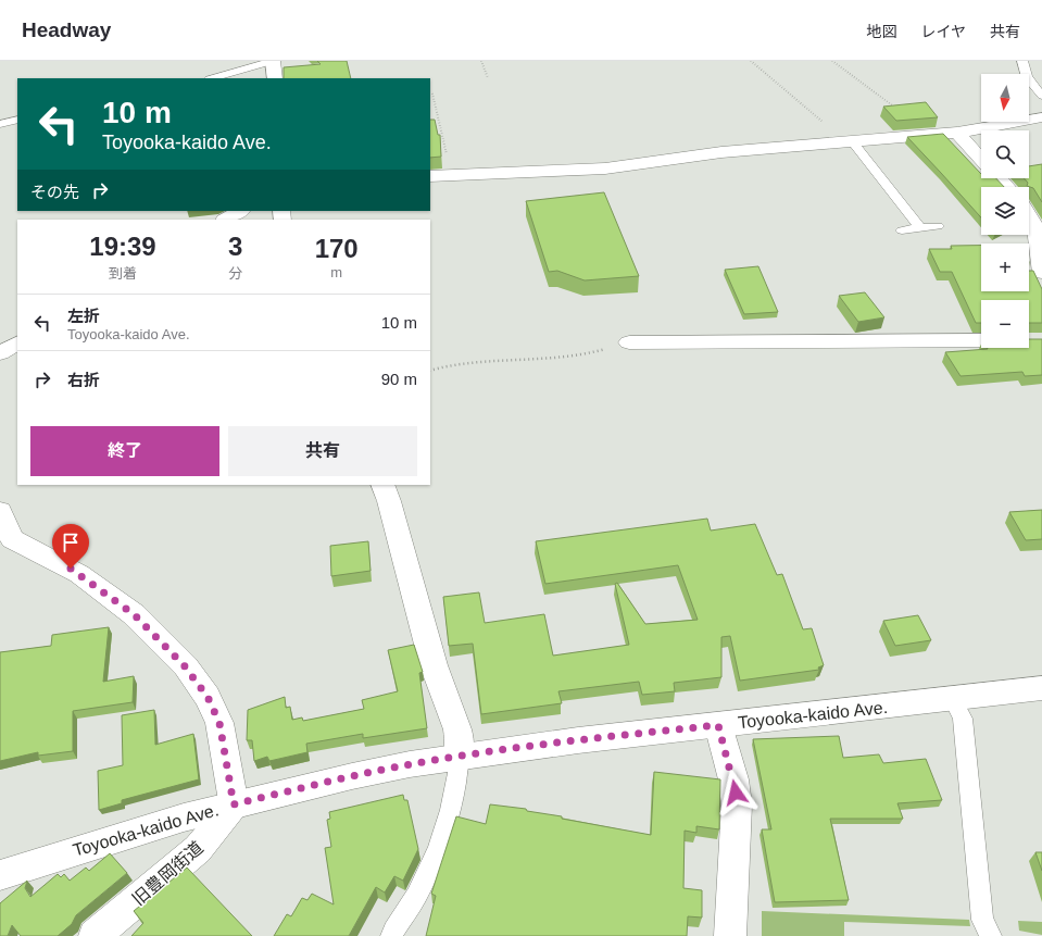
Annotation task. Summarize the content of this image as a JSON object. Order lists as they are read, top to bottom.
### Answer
{
  "streets": {
    "street": ["Toyooka-kaido Ave.", "旧豊岡街道"]
  },
  "crossings": [
    ["Toyooka-kaido Ave.", "旧豊岡街道"]
  ],
  "north": "bottom",
  "page": {
    "header": "Headway",
    "nav": ["地図", "レイヤ", "共有"],
    "map_buttons": ["+", "−"],
    "turn": ["10 m", "Toyooka-kaido Ave."],
    "then": "その先",
    "eta": [
      "19:39",
      "到着",
      "3",
      "分",
      "170",
      "m"
    ],
    "list": [
      {
        "name": "左折",
        "note": "Toyooka-kaido Ave.",
        "value": "10 m"
      },
      {
        "name": "右折",
        "value": "90 m"
      }
    ],
    "buttons": ["終了", "共有"]
  }
}
